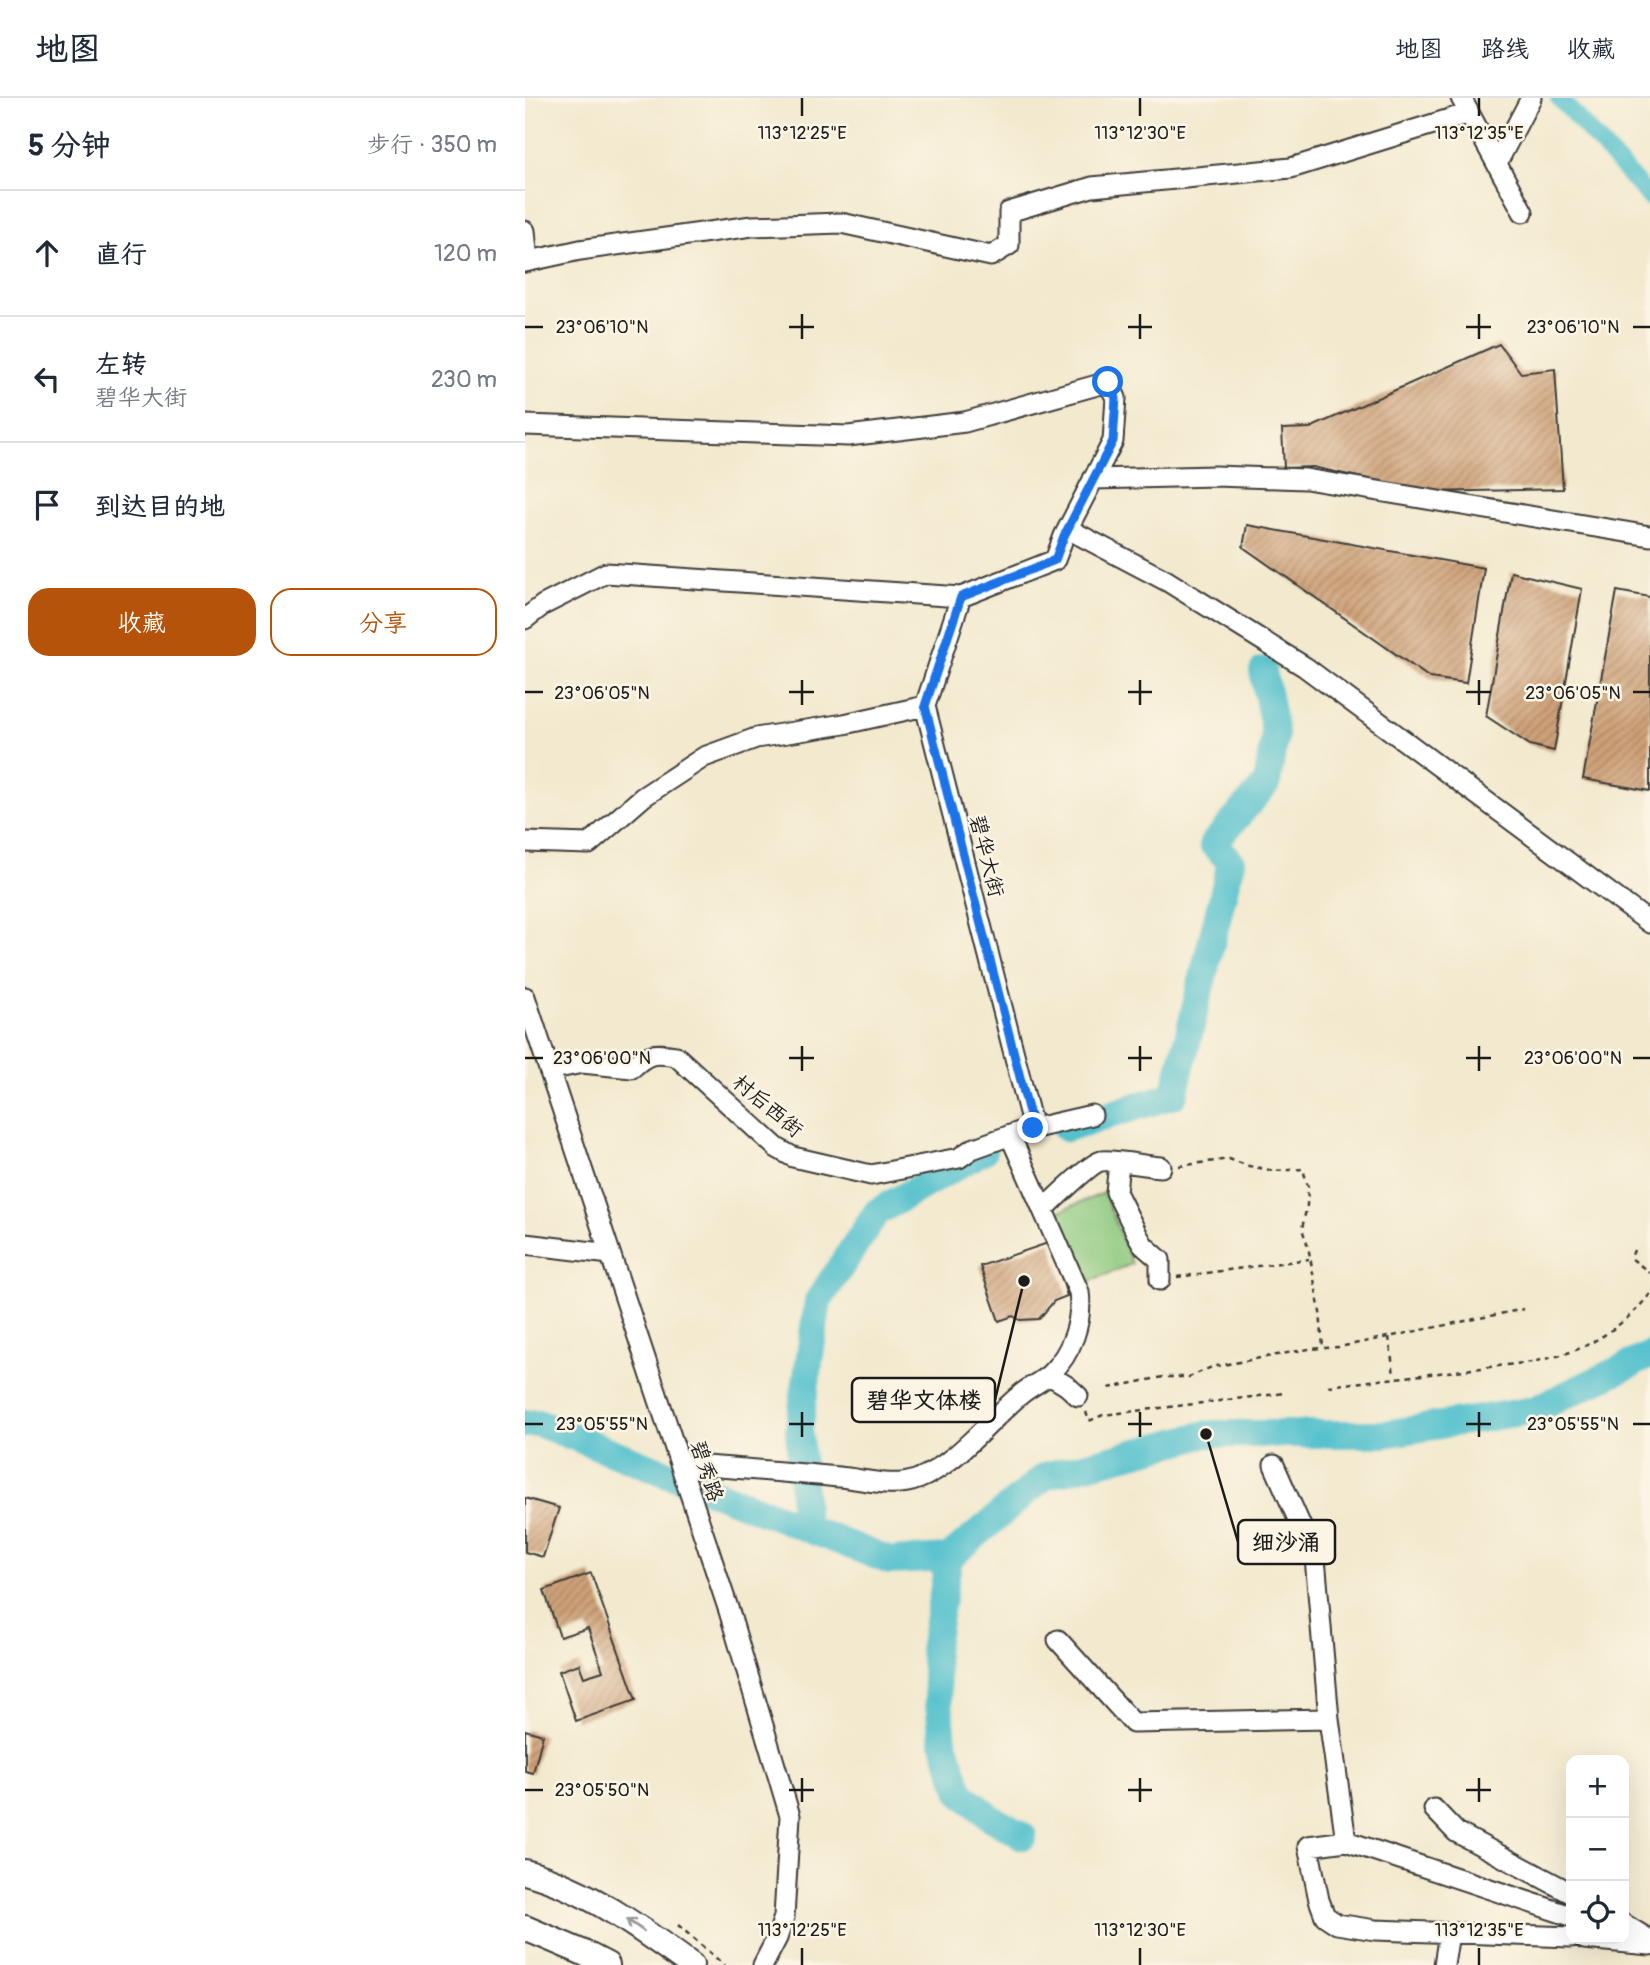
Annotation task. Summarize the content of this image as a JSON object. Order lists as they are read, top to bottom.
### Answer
{
  "streets": {
    "street": ["碧华大街", "村后西街", "碧秀路"]
  },
  "crossings": [
    ["碧华大街", "村后西街"],
    ["村后西街", "碧秀路"]
  ],
  "places": ["碧华文体楼", "细沙涌"],
  "page": {
    "header": "地图",
    "nav": ["地图", "路线", "收藏"],
    "heading": ["5 分钟", "步行 · 350 m"],
    "list": [
      ["直行", "120 m"],
      ["左转", "碧华大街", "230 m"],
      "到达目的地"
    ],
    "buttons": ["收藏", "分享"],
    "map_buttons": ["+", "−"]
  },
  "coordinates": [
    "113°12'25\"E",
    "113°12'30\"E",
    "113°12'35\"E",
    "23°06'10\"N",
    "23°06'05\"N",
    "23°06'00\"N",
    "23°05'55\"N",
    "23°05'50\"N"
  ]
}
